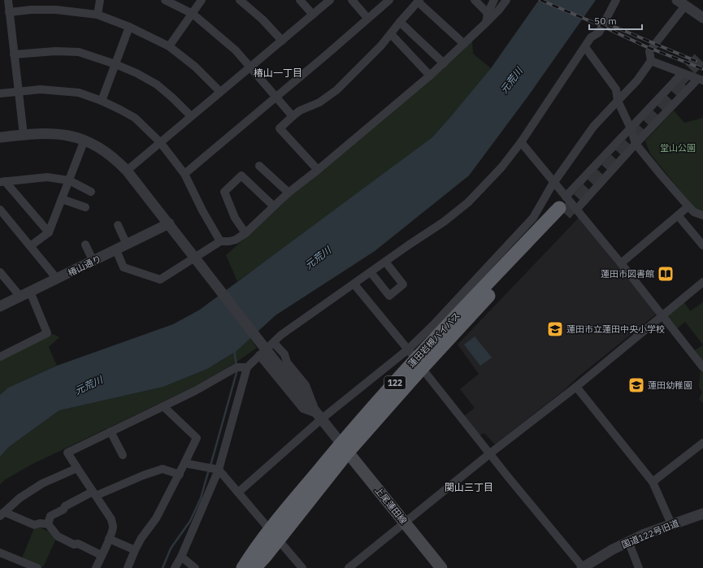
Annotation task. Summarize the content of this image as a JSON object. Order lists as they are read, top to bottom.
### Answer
{
  "streets": {
    "highway": ["蓮田岩槻バイパス", "122"],
    "main road": ["上尾蓮田線"],
    "street": ["椿山通り", "国道122号旧道"]
  },
  "crossings": [
    ["蓮田岩槻バイパス", "122"],
    ["蓮田岩槻バイパス", "上尾蓮田線"]
  ],
  "districts": ["椿山一丁目", "関山三丁目"],
  "water": ["元荒川"],
  "parks": ["堂山公園"],
  "places": {
    "library": ["蓮田市図書館"],
    "school or university": ["蓮田市立蓮田中央小学校", "蓮田幼稚園"]
  },
  "scale_bar": "50 m"
}
